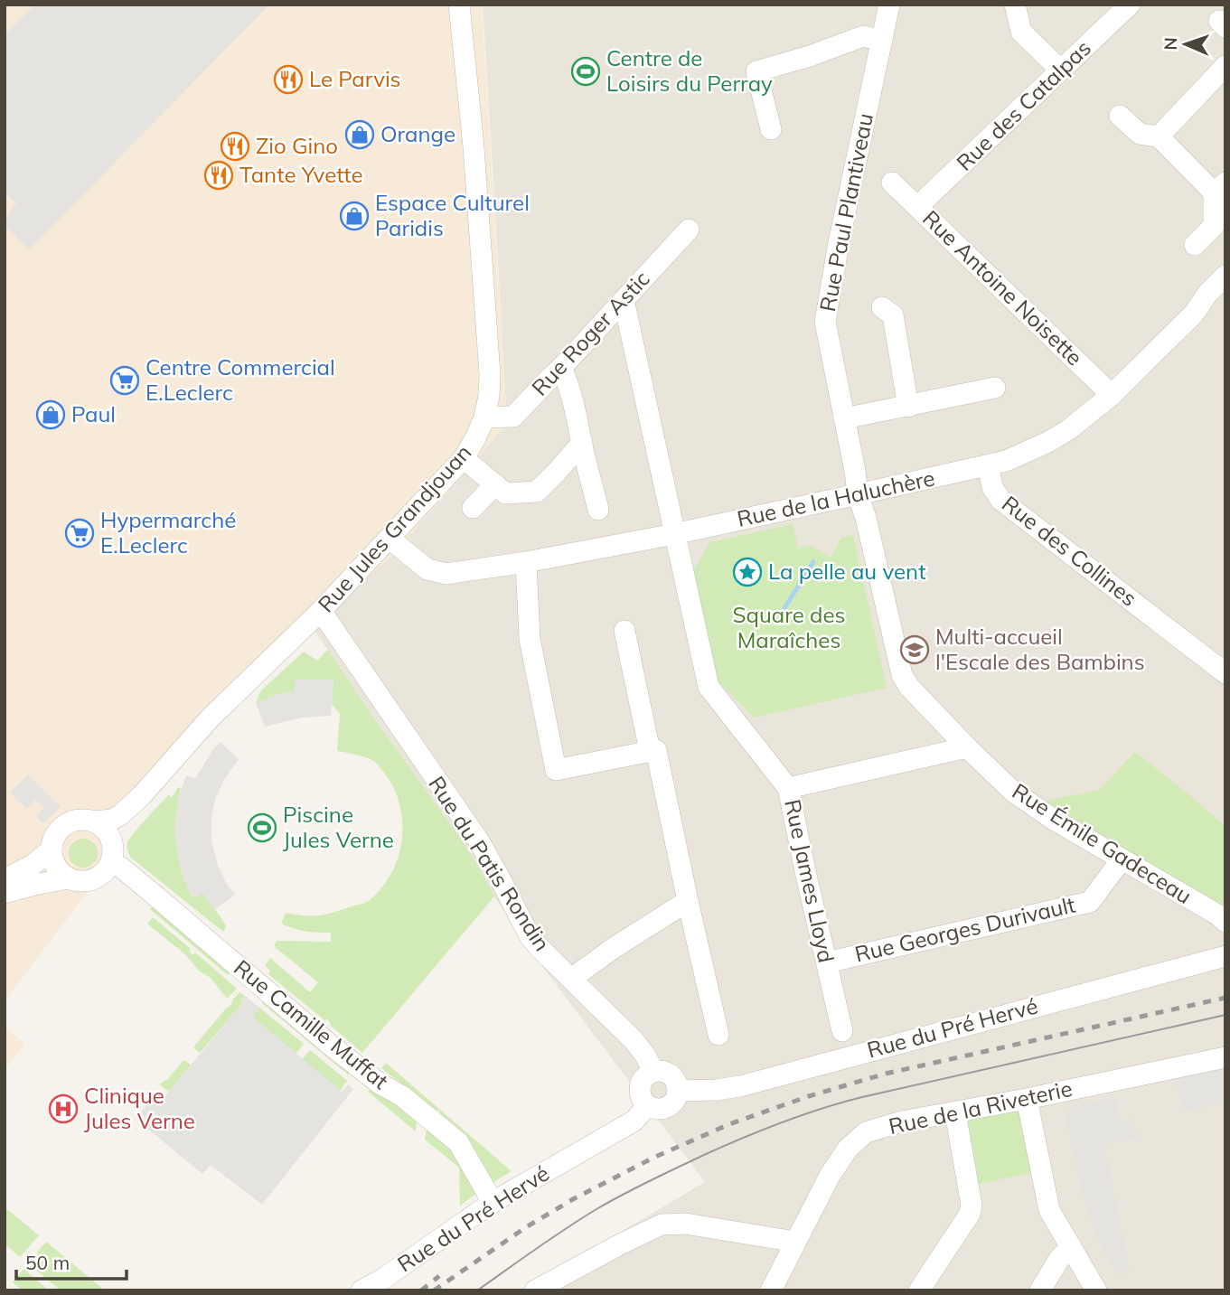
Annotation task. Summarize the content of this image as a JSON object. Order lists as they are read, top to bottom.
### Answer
{
  "streets": {
    "street": [
      "Rue des Catalpas",
      "Rue Paul Plantiveau",
      "Rue Antoine Noisette",
      "Rue Roger Astic",
      "Rue de la Haluchère",
      "Rue Jules Grandjouan",
      "Rue des Collines",
      "Rue Émile Gadeceau",
      "Rue du Patis Rondin",
      "Rue James Lloyd",
      "Rue Georges Durivault",
      "Rue Camille Muffat",
      "Rue du Pré Hervé",
      "Rue de la Riveterie"
    ]
  },
  "crossings": [
    ["Rue des Catalpas", "Rue Antoine Noisette"],
    ["Rue Paul Plantiveau", "Rue de la Haluchère"],
    ["Rue Paul Plantiveau", "Rue Émile Gadeceau"],
    ["Rue Antoine Noisette", "Rue de la Haluchère"],
    ["Rue Roger Astic", "Rue Jules Grandjouan"],
    ["Rue Roger Astic", "Rue James Lloyd"],
    ["Rue de la Haluchère", "Rue Jules Grandjouan"],
    ["Rue de la Haluchère", "Rue des Collines"],
    ["Rue de la Haluchère", "Rue Émile Gadeceau"],
    ["Rue de la Haluchère", "Rue James Lloyd"],
    ["Rue Jules Grandjouan", "Rue du Patis Rondin"],
    ["Rue Jules Grandjouan", "Rue Camille Muffat"],
    ["Rue Émile Gadeceau", "Rue Georges Durivault"],
    ["Rue du Patis Rondin", "Rue du Pré Hervé"],
    ["Rue James Lloyd", "Rue Georges Durivault"],
    ["Rue Camille Muffat", "Rue du Pré Hervé"]
  ],
  "parks": ["Square des Maraîches"],
  "places": {
    "sports": ["Centre de Loisirs du Perray", "Piscine Jules Verne"],
    "restaurant": ["Le Parvis", "Zio Gino", "Tante Yvette"],
    "shop": ["Orange", "Espace Culturel Paridis", "Paul"],
    "supermarket": ["Centre Commercial E.Leclerc", "Hypermarché E.Leclerc"],
    "place": ["La pelle au vent"],
    "school or university": ["Multi-accueil l'Escale des Bambins"],
    "hospital": ["Clinique Jules Verne"]
  },
  "scale_bar": "50 m",
  "north": "left"
}
